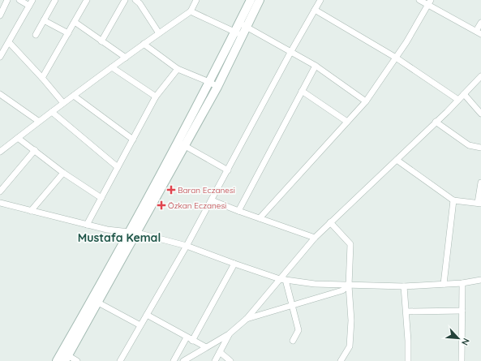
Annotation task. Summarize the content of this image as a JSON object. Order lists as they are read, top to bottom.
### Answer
{
  "districts": ["Mustafa Kemal"],
  "places": {
    "health": ["Baran Eczanesi", "Özkan Eczanesi"]
  },
  "north": "bottom right"
}
